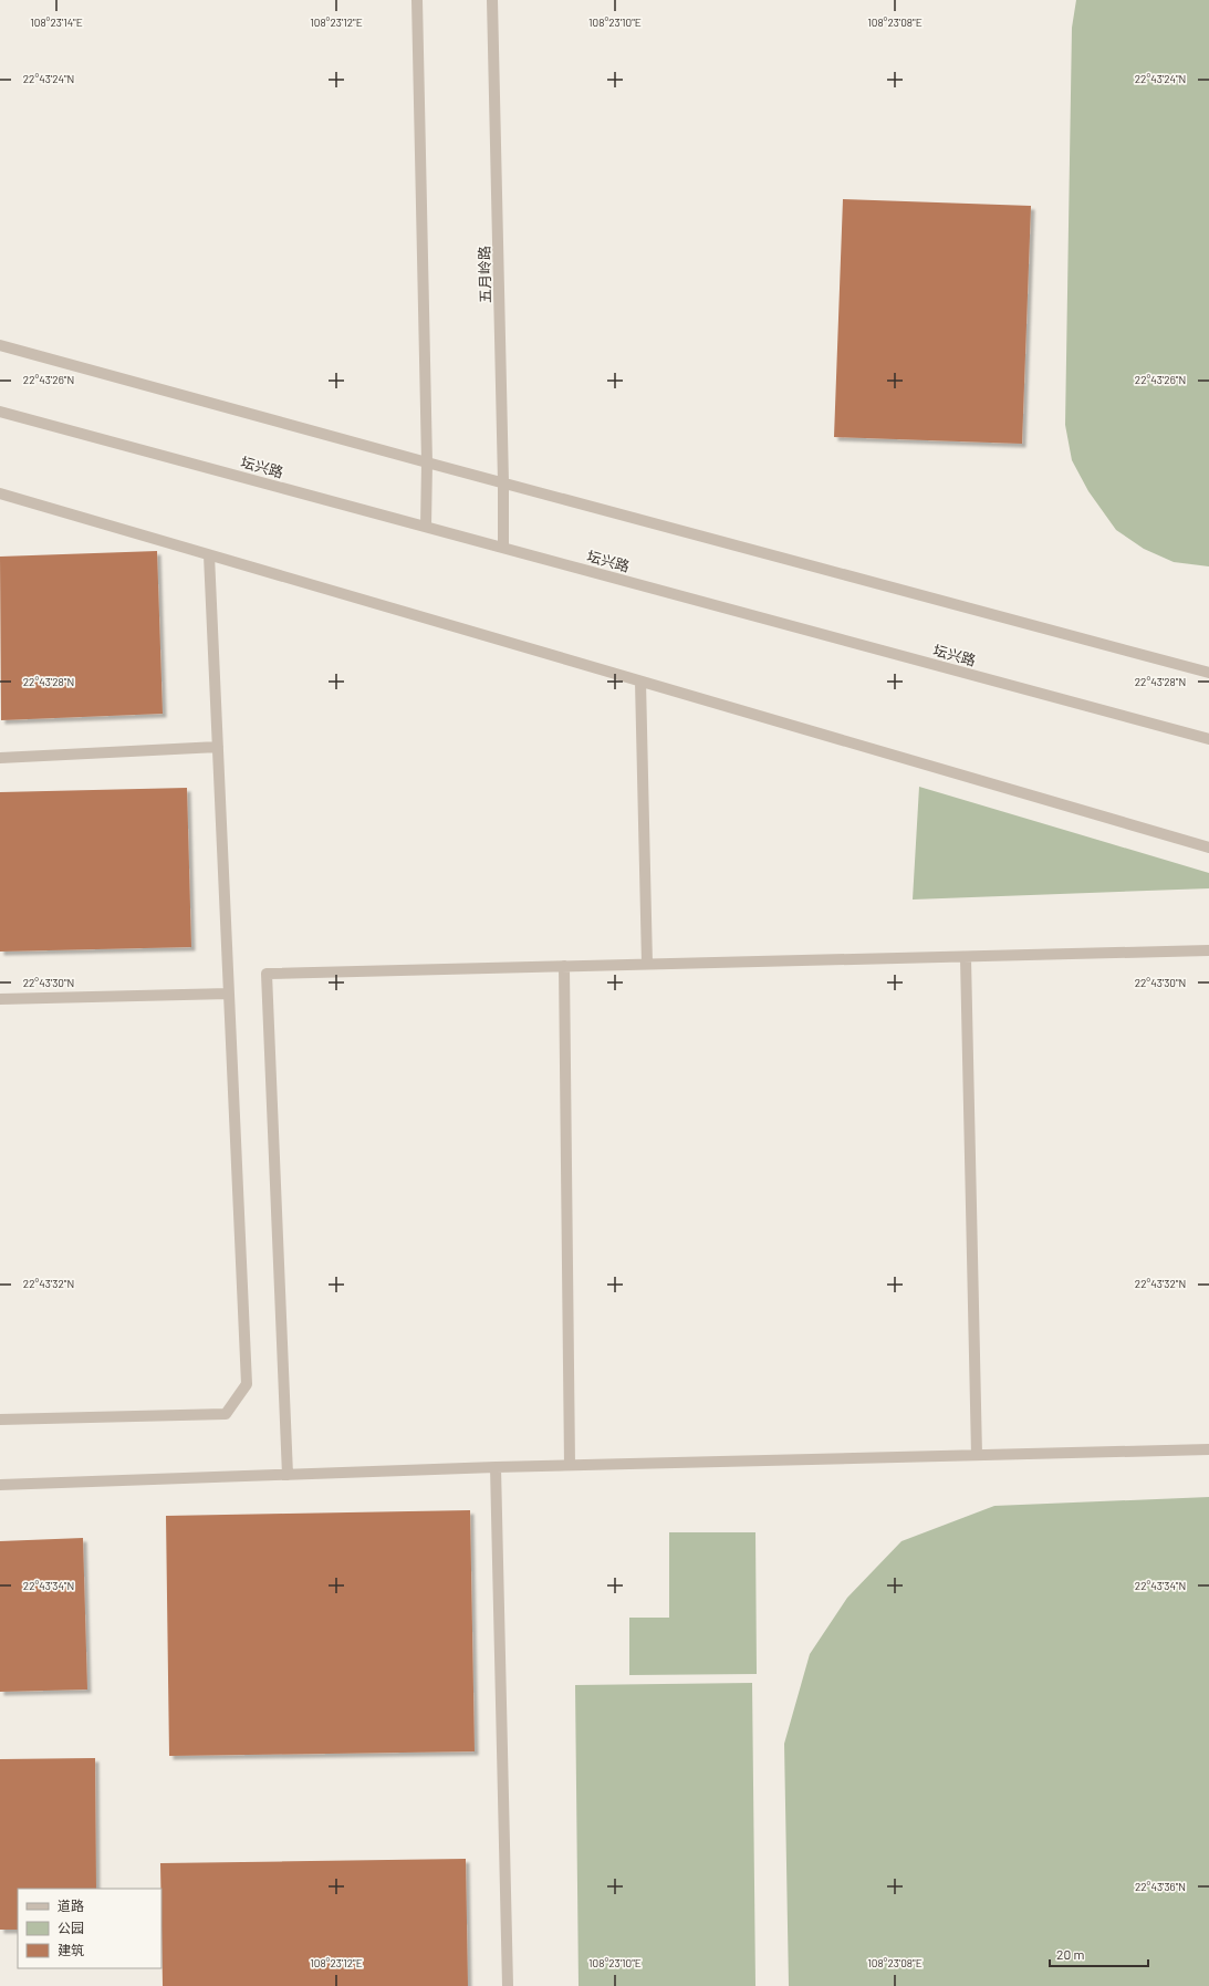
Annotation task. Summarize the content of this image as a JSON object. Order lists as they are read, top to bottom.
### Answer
{
  "streets": {
    "street": ["五月岭路", "坛兴路"]
  },
  "crossings": [
    ["五月岭路", "坛兴路"]
  ],
  "legend": ["道路", "公园", "建筑"],
  "scale_bar": "20 m",
  "coordinates": [
    "108°23'14\"E",
    "108°23'12\"E",
    "108°23'10\"E",
    "108°23'08\"E",
    "22°43'24\"N",
    "22°43'26\"N",
    "22°43'28\"N",
    "22°43'30\"N",
    "22°43'32\"N",
    "22°43'34\"N",
    "22°43'36\"N"
  ]
}
